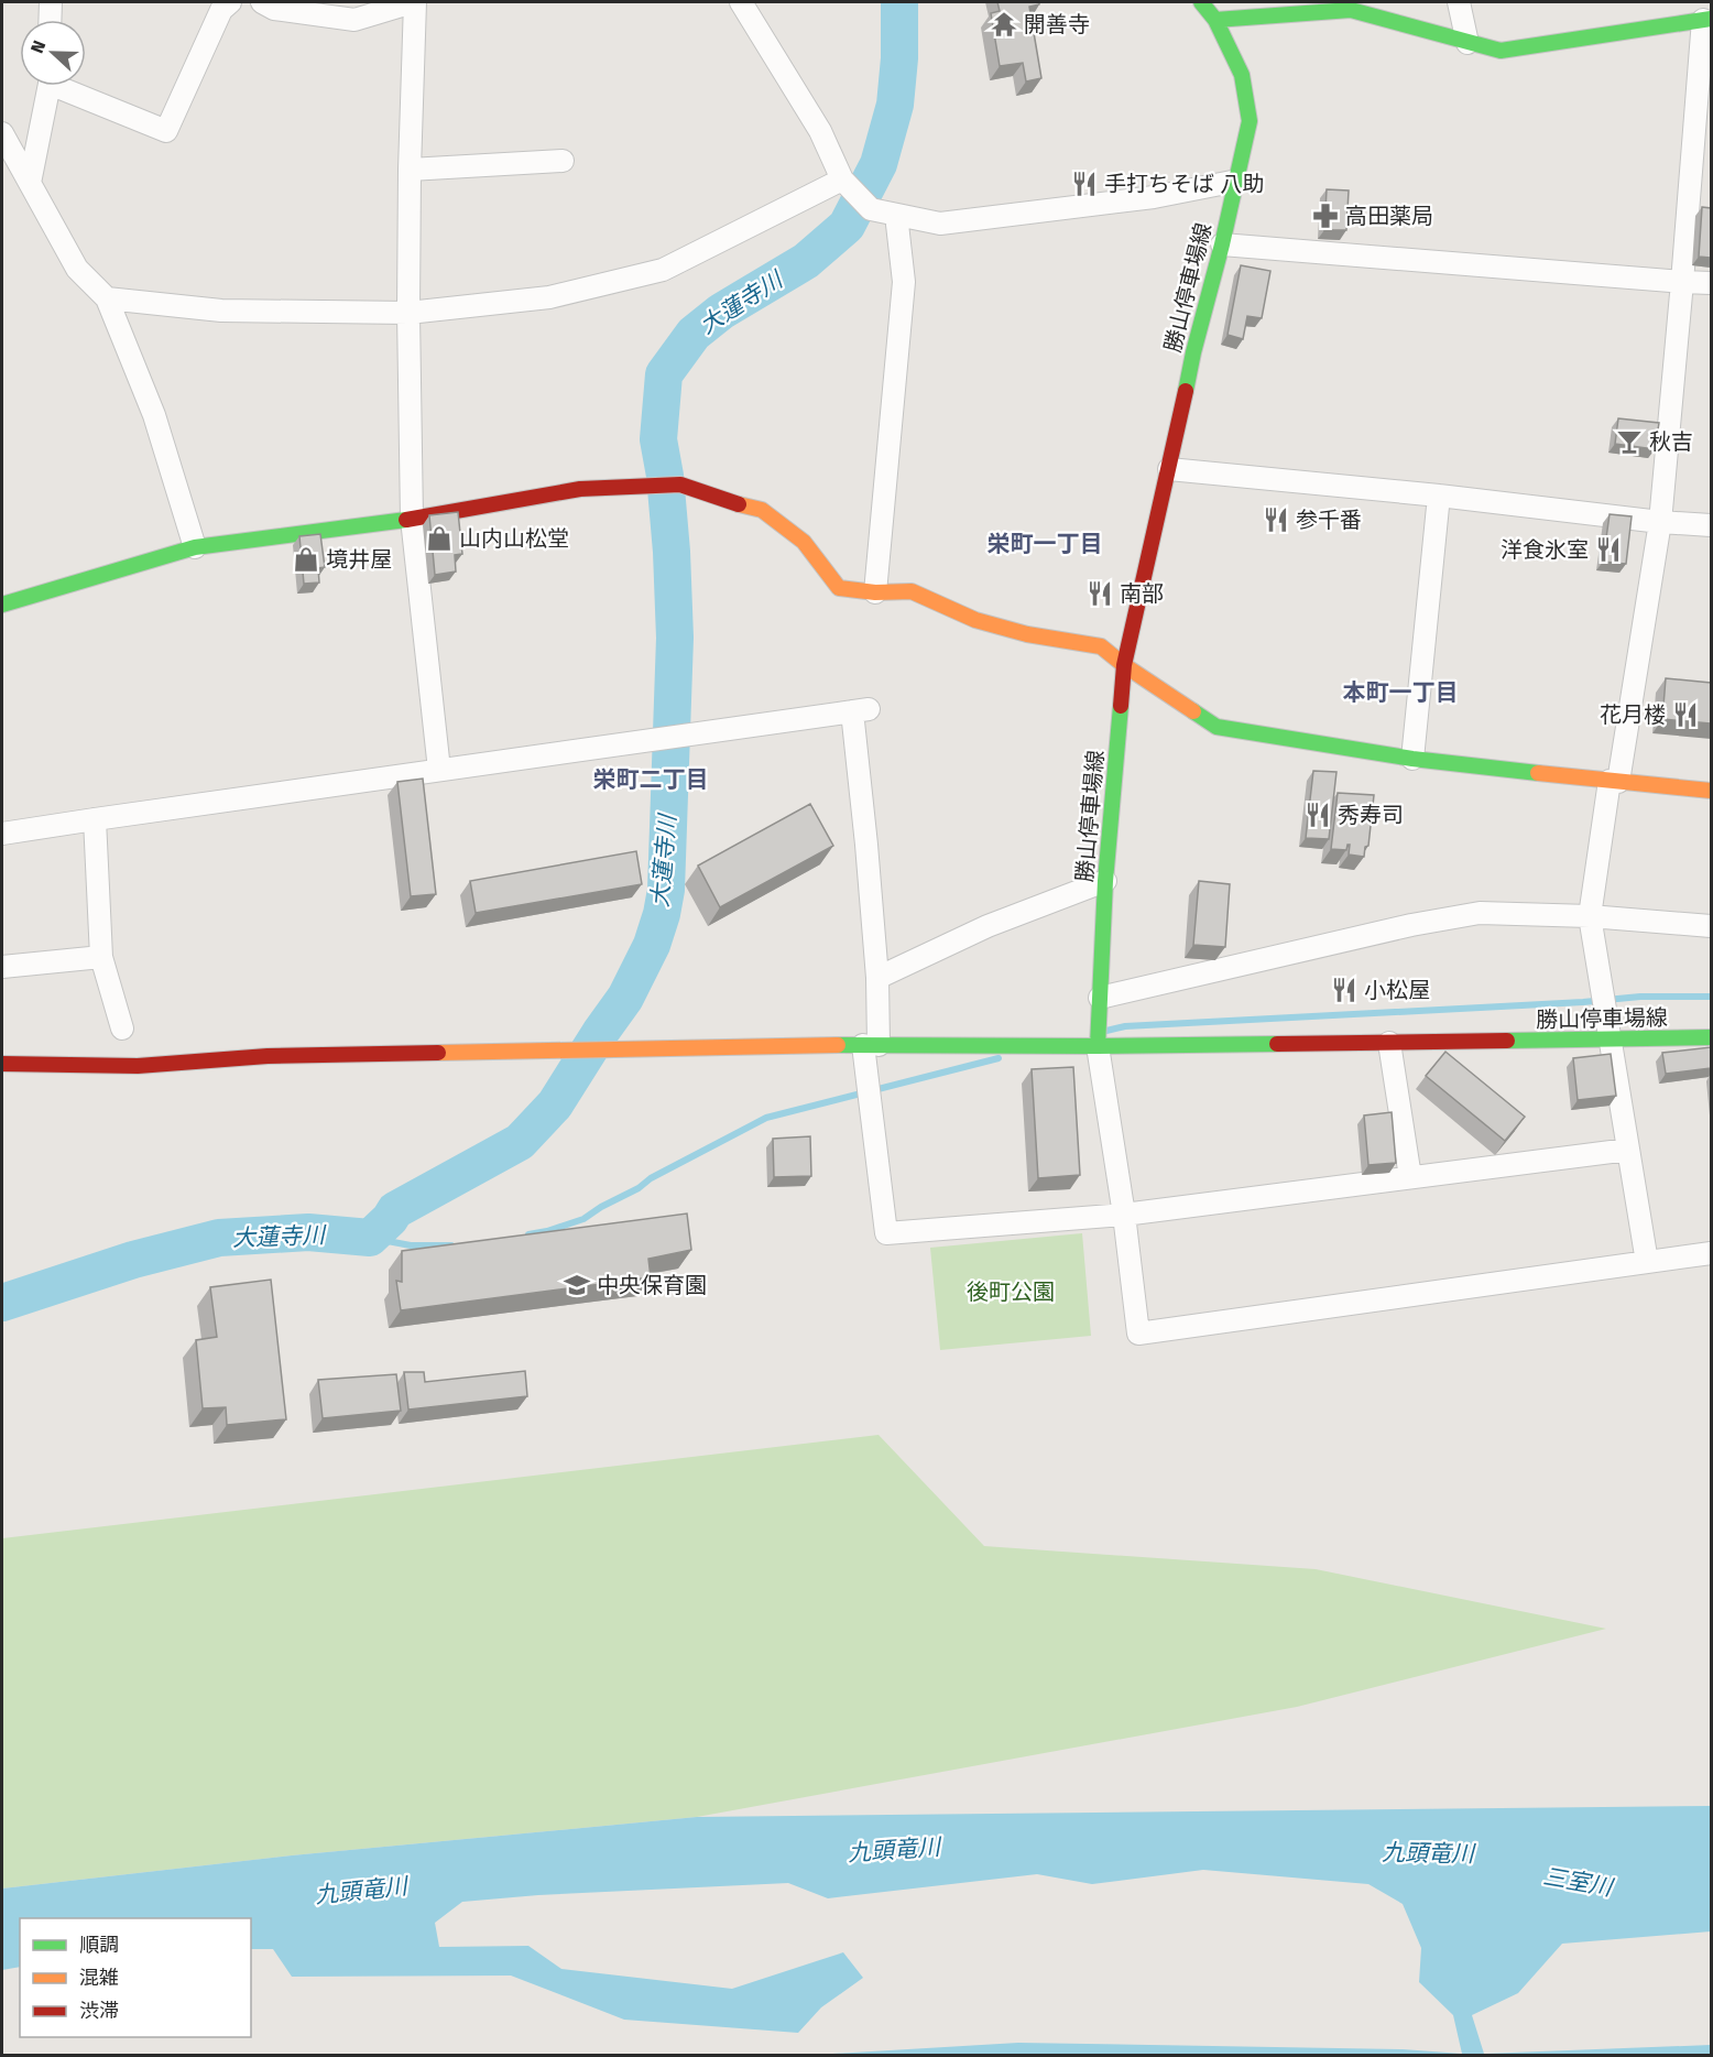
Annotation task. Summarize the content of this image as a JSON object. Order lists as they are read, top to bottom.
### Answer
{
  "streets": {
    "street": ["勝山停車場線"]
  },
  "districts": ["栄町一丁目", "本町一丁目", "栄町二丁目"],
  "water": ["大蓮寺川", "九頭竜川", "三室川"],
  "parks": ["後町公園"],
  "places": {
    "temple": ["開善寺"],
    "restaurant": [
      "手打ちそば 八助",
      "参千番",
      "洋食氷室",
      "南部",
      "花月楼",
      "秀寿司",
      "小松屋"
    ],
    "pharmacy": ["高田薬局"],
    "bar": ["秋吉"],
    "shop": ["山内山松堂", "境井屋"],
    "school or university": ["中央保育園"]
  },
  "legend": ["順調", "混雑", "渋滞"],
  "north": "left"
}
